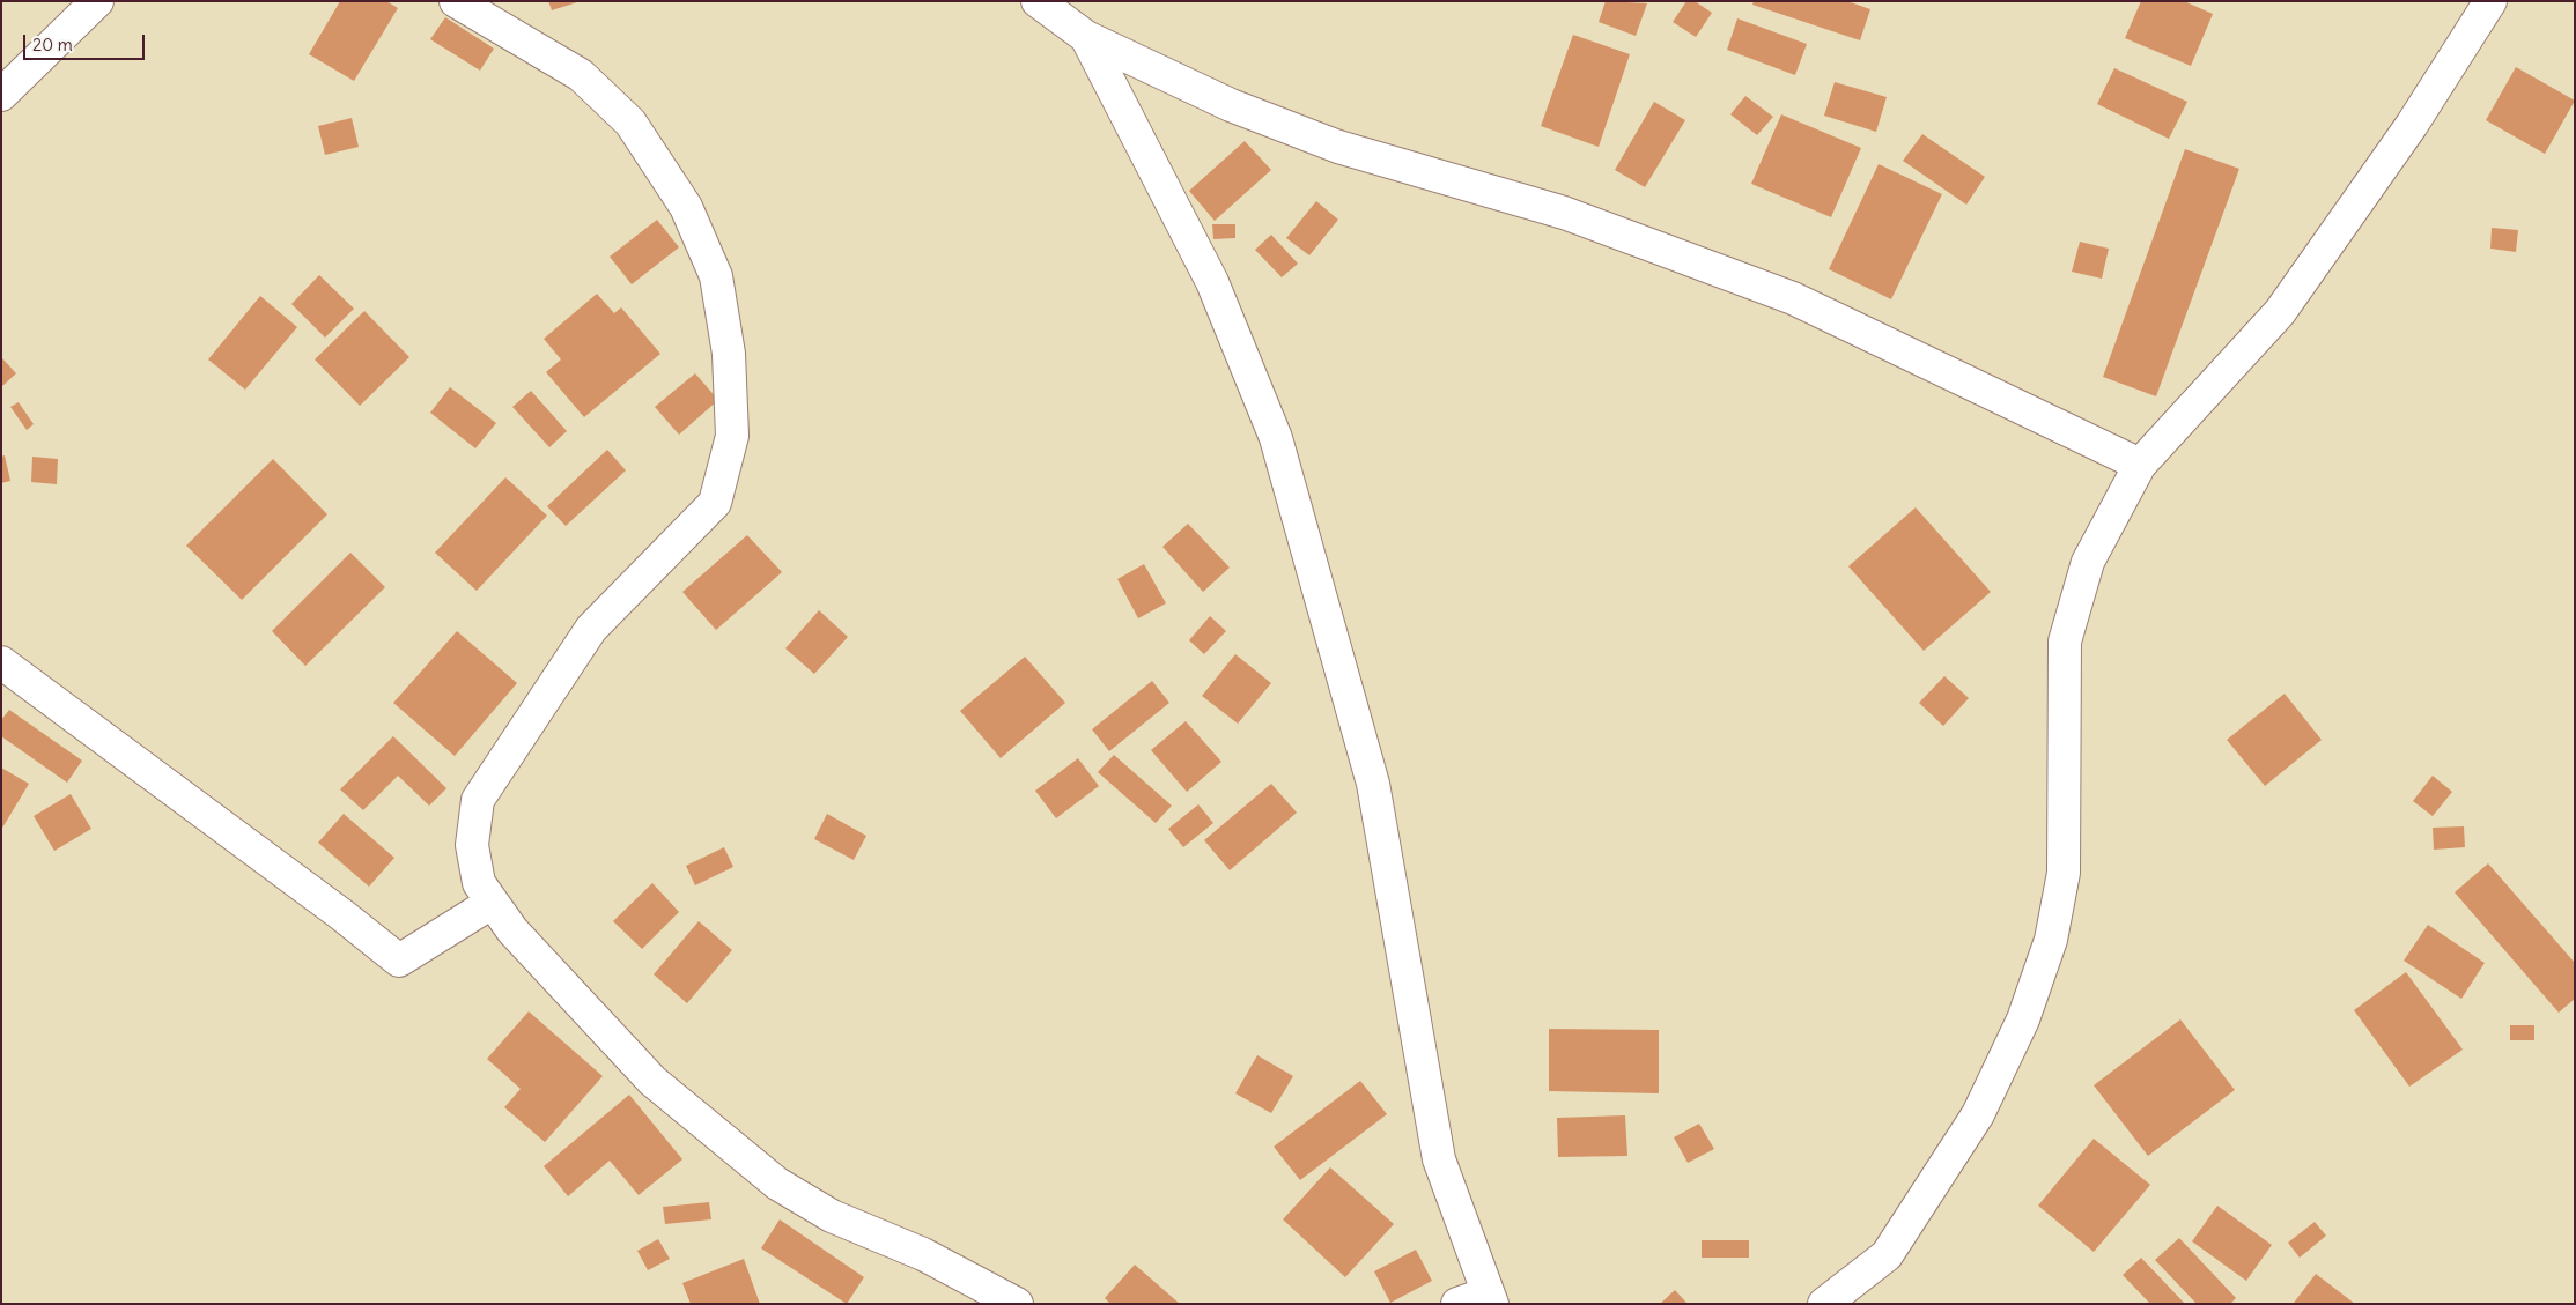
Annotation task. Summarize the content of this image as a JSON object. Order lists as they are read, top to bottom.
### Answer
{
  "scale_bar": "20 m"
}
